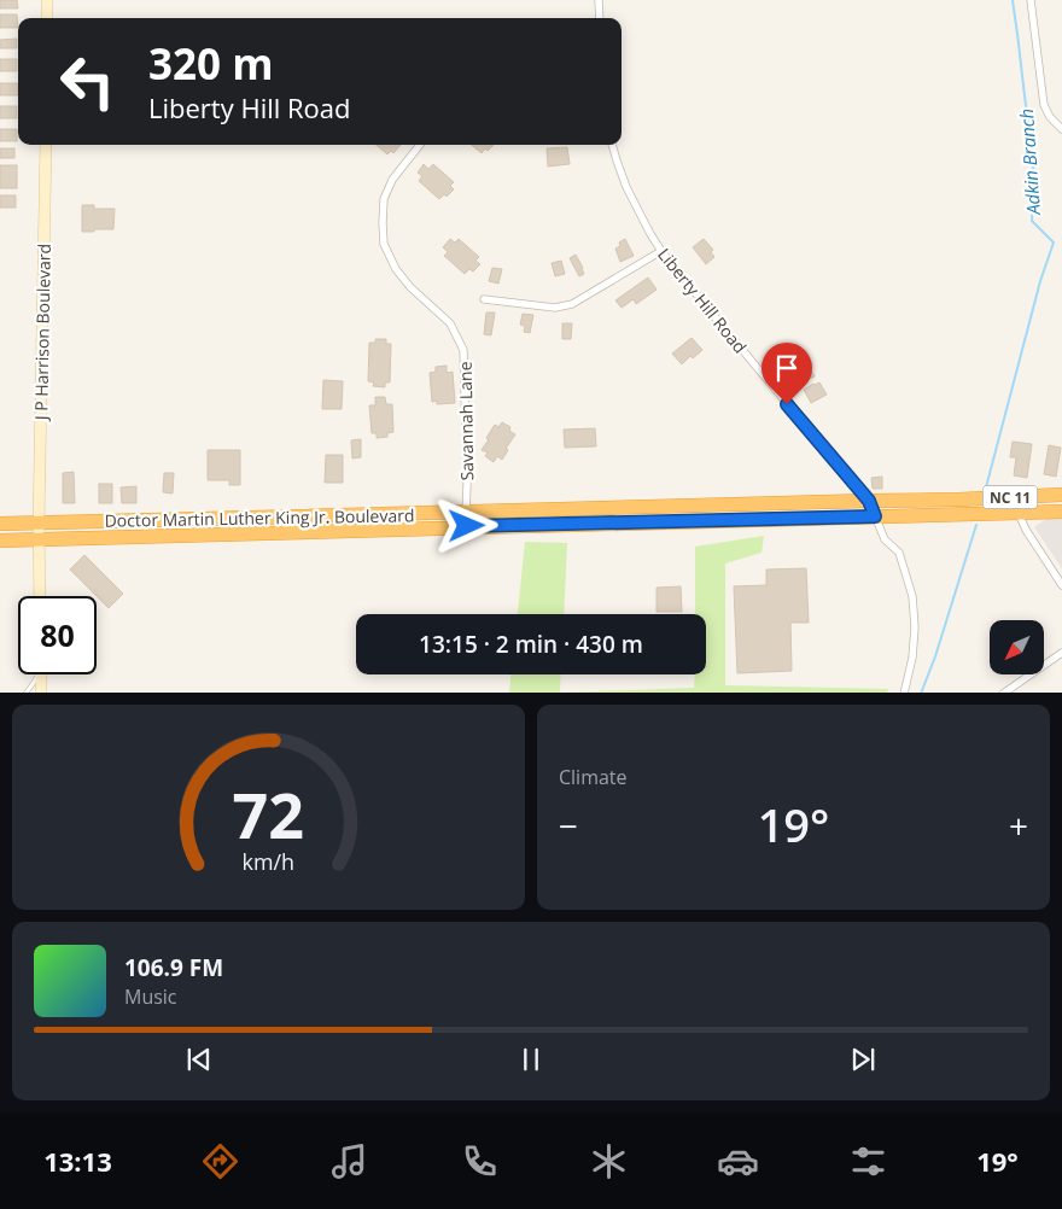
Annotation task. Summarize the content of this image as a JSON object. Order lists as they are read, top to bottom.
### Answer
{
  "streets": {
    "highway": ["NC 11", "Doctor Martin Luther King Jr. Boulevard"],
    "street": ["Liberty Hill Road", "J P Harrison Boulevard", "Savannah Lane"]
  },
  "crossings": [
    ["Liberty Hill Road", "Doctor Martin Luther King Jr. Boulevard"],
    ["J P Harrison Boulevard", "Doctor Martin Luther King Jr. Boulevard"],
    ["Savannah Lane", "Doctor Martin Luther King Jr. Boulevard"]
  ],
  "water": ["Adkin Branch"],
  "north": "bottom left",
  "page": {
    "turn": ["320 m", "Liberty Hill Road"],
    "limit": "80",
    "trip": "13:15 · 2 min · 430 m",
    "tile": "Climate",
    "heat": ["−", "19°", "+"],
    "song": ["106.9 FM", "Music"],
    "tabs": ["13:13", "19°"],
    "gauge": ["72", "km/h"]
  }
}
